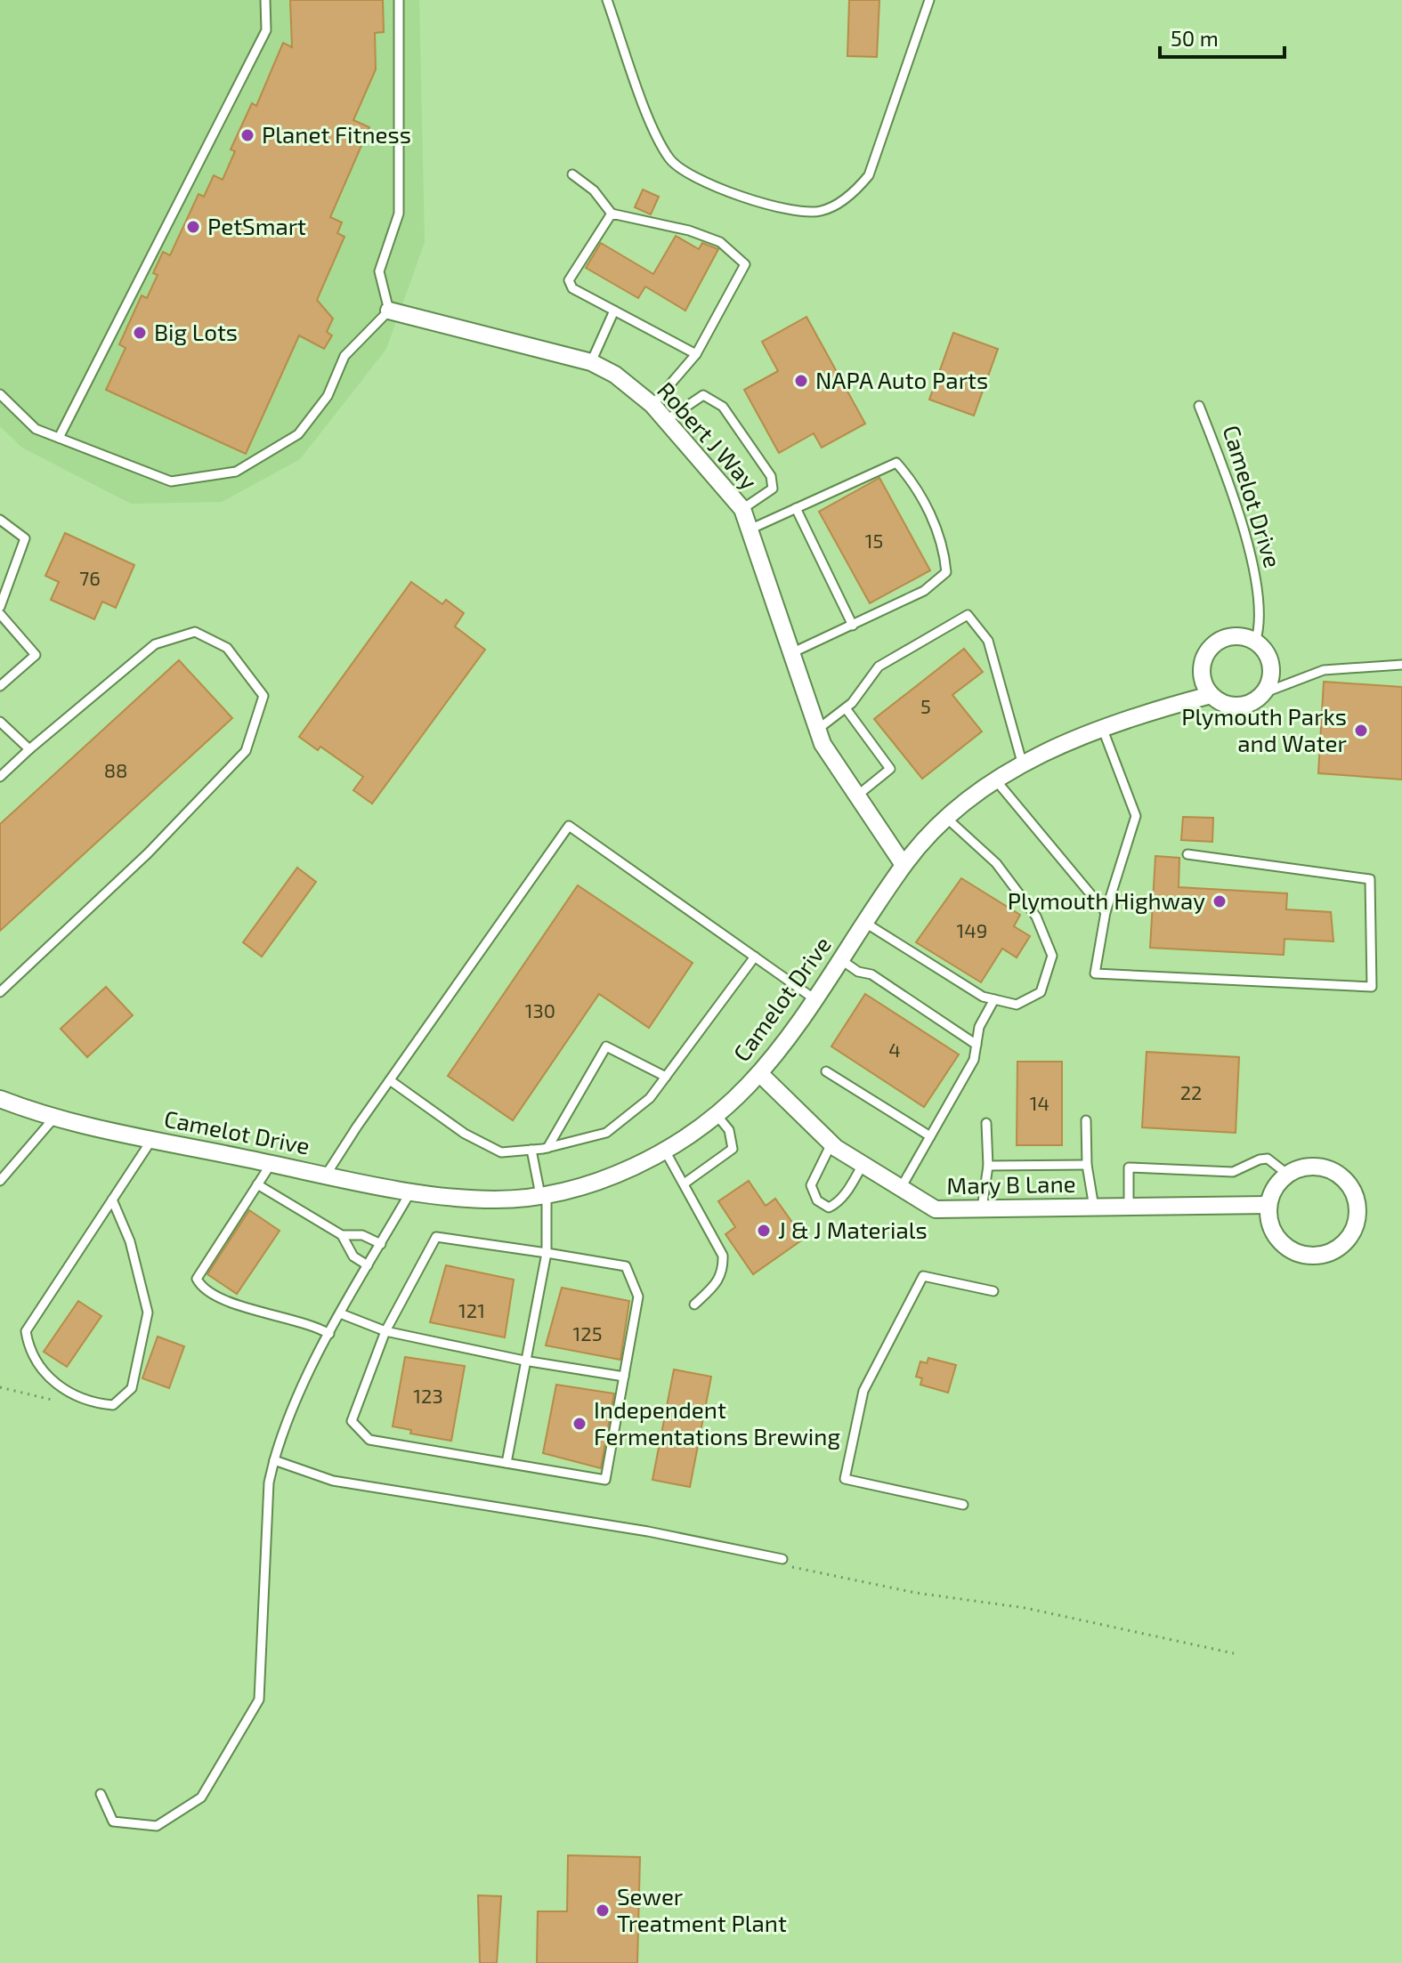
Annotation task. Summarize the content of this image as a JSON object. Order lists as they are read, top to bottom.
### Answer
{
  "streets": {
    "street": ["Robert J Way", "Camelot Drive", "Mary B Lane"]
  },
  "crossings": [
    ["Robert J Way", "Camelot Drive"],
    ["Camelot Drive", "Mary B Lane"]
  ],
  "places": [
    "Planet Fitness",
    "PetSmart",
    "Big Lots",
    "NAPA Auto Parts",
    "Plymouth Parks and Water",
    "Plymouth Highway",
    "J & J Materials",
    "Independent Fermentations Brewing",
    "Sewer Treatment Plant"
  ],
  "house_numbers": [
    "15",
    "76",
    "5",
    "88",
    "149",
    "130",
    "4",
    "22",
    "14",
    "121",
    "125",
    "123"
  ],
  "scale_bar": "50 m"
}
